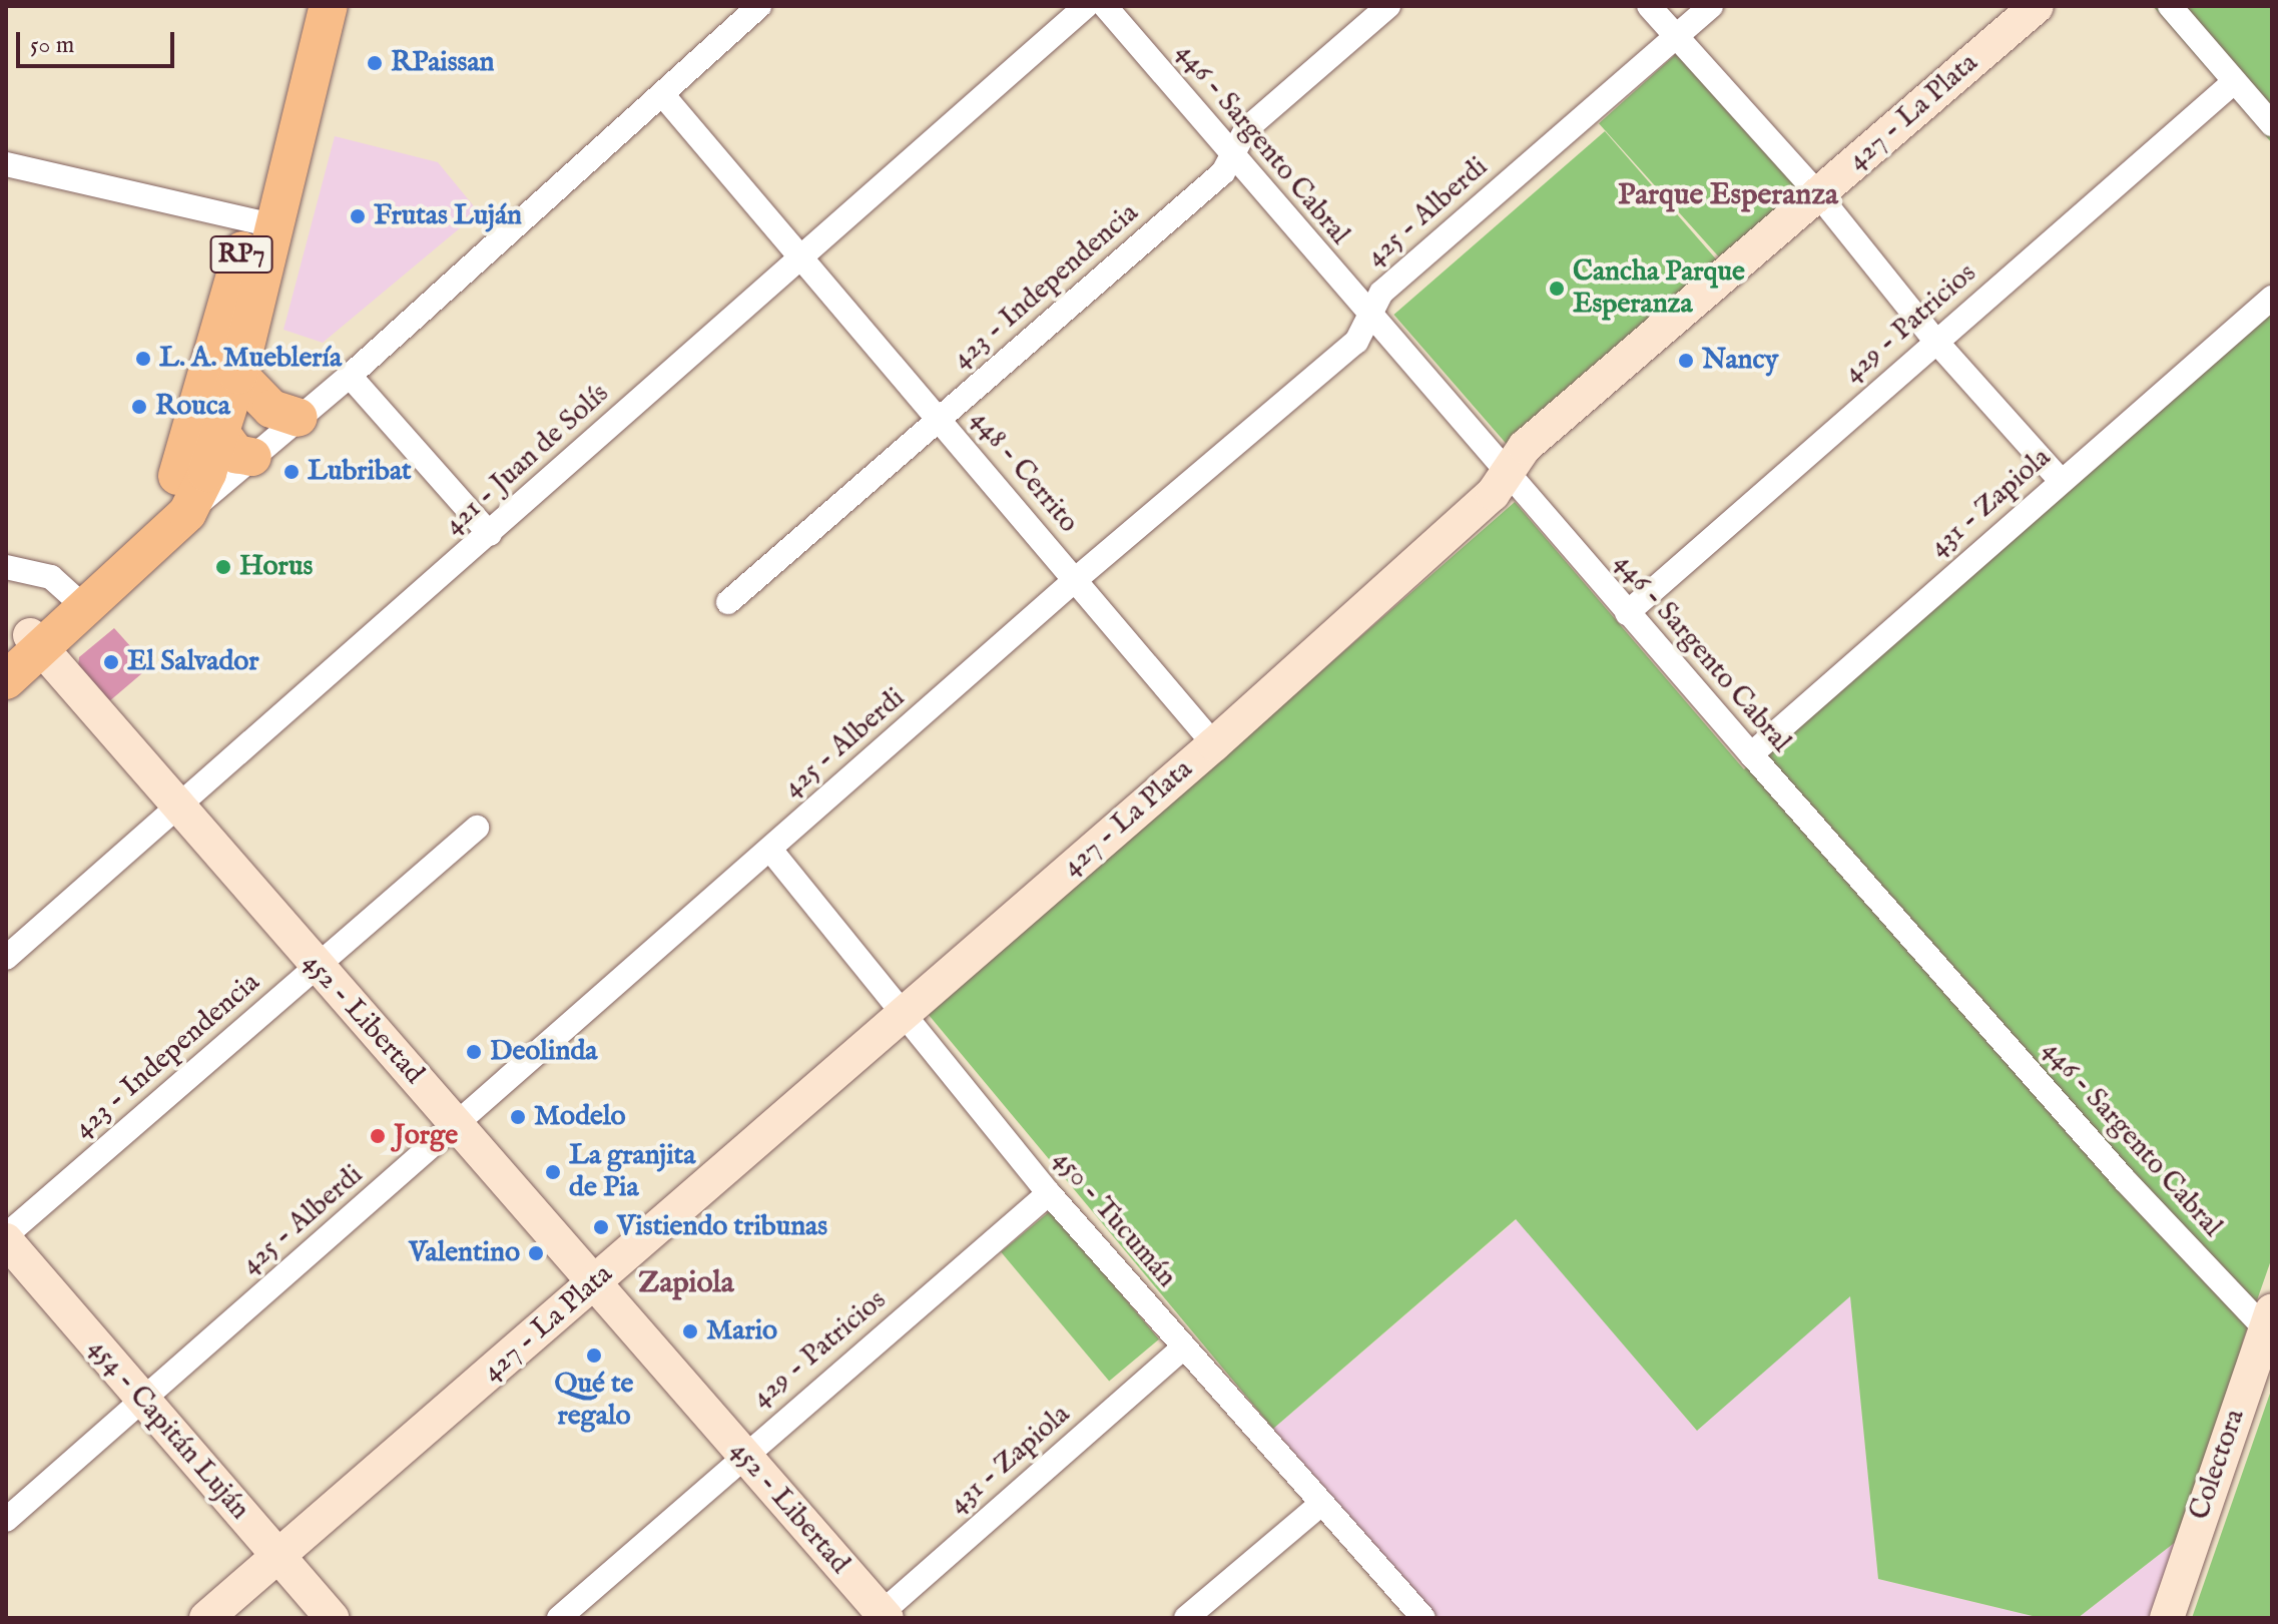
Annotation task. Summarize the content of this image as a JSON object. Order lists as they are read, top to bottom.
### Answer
{
  "streets": {
    "main road": ["RP7"],
    "street": [
      "427 - La Plata",
      "446 - Sargento Cabral",
      "425 - Alberdi",
      "423 - Independencia",
      "429 - Patricios",
      "421 - Juan de Solís",
      "448 - Cerrito",
      "431 - Zapiola",
      "452 - Libertad",
      "450 - Tucumán",
      "454 - Capitán Luján",
      "Colectora"
    ]
  },
  "crossings": [
    ["427 - La Plata", "446 - Sargento Cabral"],
    ["427 - La Plata", "448 - Cerrito"],
    ["427 - La Plata", "452 - Libertad"],
    ["427 - La Plata", "450 - Tucumán"],
    ["427 - La Plata", "454 - Capitán Luján"],
    ["446 - Sargento Cabral", "425 - Alberdi"],
    ["446 - Sargento Cabral", "423 - Independencia"],
    ["446 - Sargento Cabral", "429 - Patricios"],
    ["446 - Sargento Cabral", "431 - Zapiola"],
    ["446 - Sargento Cabral", "Colectora"],
    ["425 - Alberdi", "448 - Cerrito"],
    ["425 - Alberdi", "452 - Libertad"],
    ["425 - Alberdi", "450 - Tucumán"],
    ["425 - Alberdi", "454 - Capitán Luján"],
    ["RP7", "452 - Libertad"],
    ["423 - Independencia", "448 - Cerrito"],
    ["423 - Independencia", "452 - Libertad"],
    ["423 - Independencia", "454 - Capitán Luján"],
    ["429 - Patricios", "452 - Libertad"],
    ["429 - Patricios", "450 - Tucumán"],
    ["421 - Juan de Solís", "448 - Cerrito"],
    ["421 - Juan de Solís", "452 - Libertad"],
    ["431 - Zapiola", "452 - Libertad"],
    ["431 - Zapiola", "450 - Tucumán"]
  ],
  "districts": ["Parque Esperanza", "Zapiola"],
  "places": [
    "RPaissan",
    "Frutas Luján",
    "Cancha Parque Esperanza",
    "L. A. Mueblería",
    "Nancy",
    "Rouca",
    "Lubribat",
    "Horus",
    "El Salvador",
    "Deolinda",
    "Modelo",
    "Jorge",
    "La granjita de Pia",
    "Vistiendo tribunas",
    "Valentino",
    "Mario",
    "Qué te regalo"
  ],
  "scale_bar": "50 m"
}
